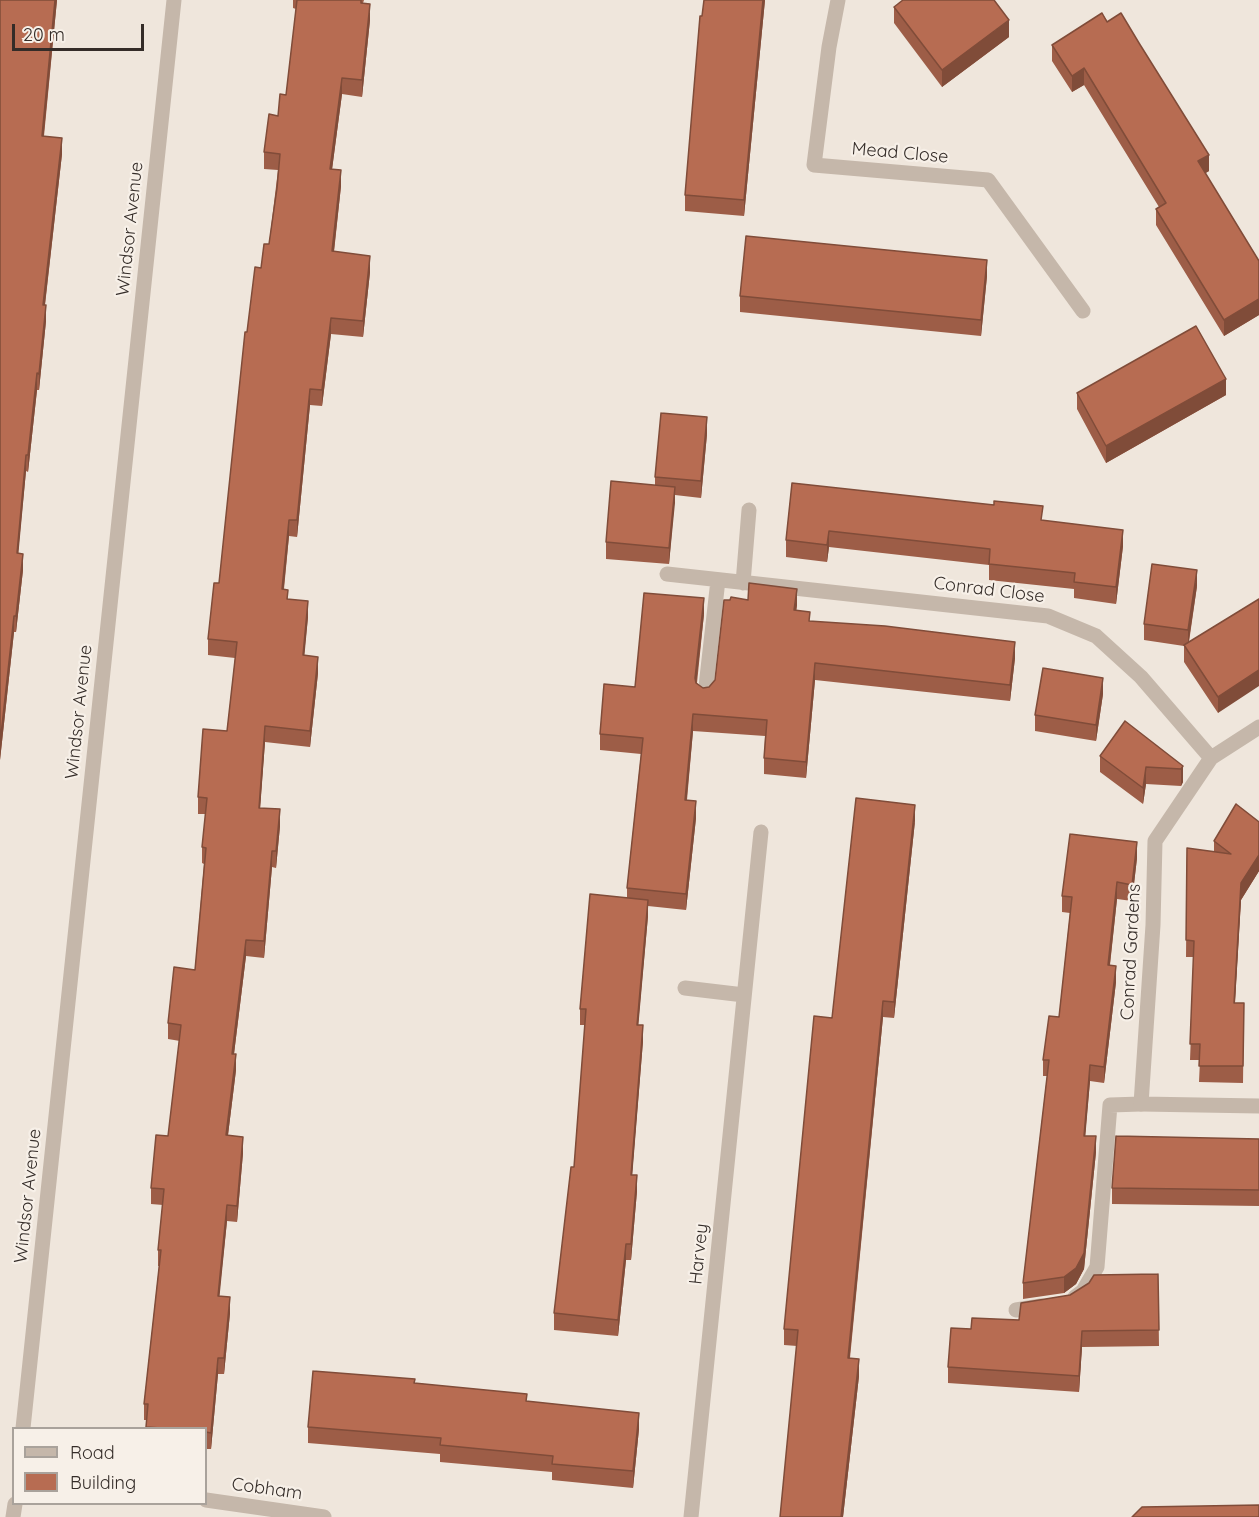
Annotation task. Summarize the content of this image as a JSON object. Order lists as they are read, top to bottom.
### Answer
{
  "streets": {
    "street": [
      "Mead Close",
      "Windsor Avenue",
      "Conrad Close",
      "Conrad Gardens",
      "Harvey",
      "Cobham"
    ]
  },
  "crossings": [
    ["Conrad Close", "Conrad Gardens"]
  ],
  "legend": ["Road", "Building"],
  "scale_bar": "20 m"
}
